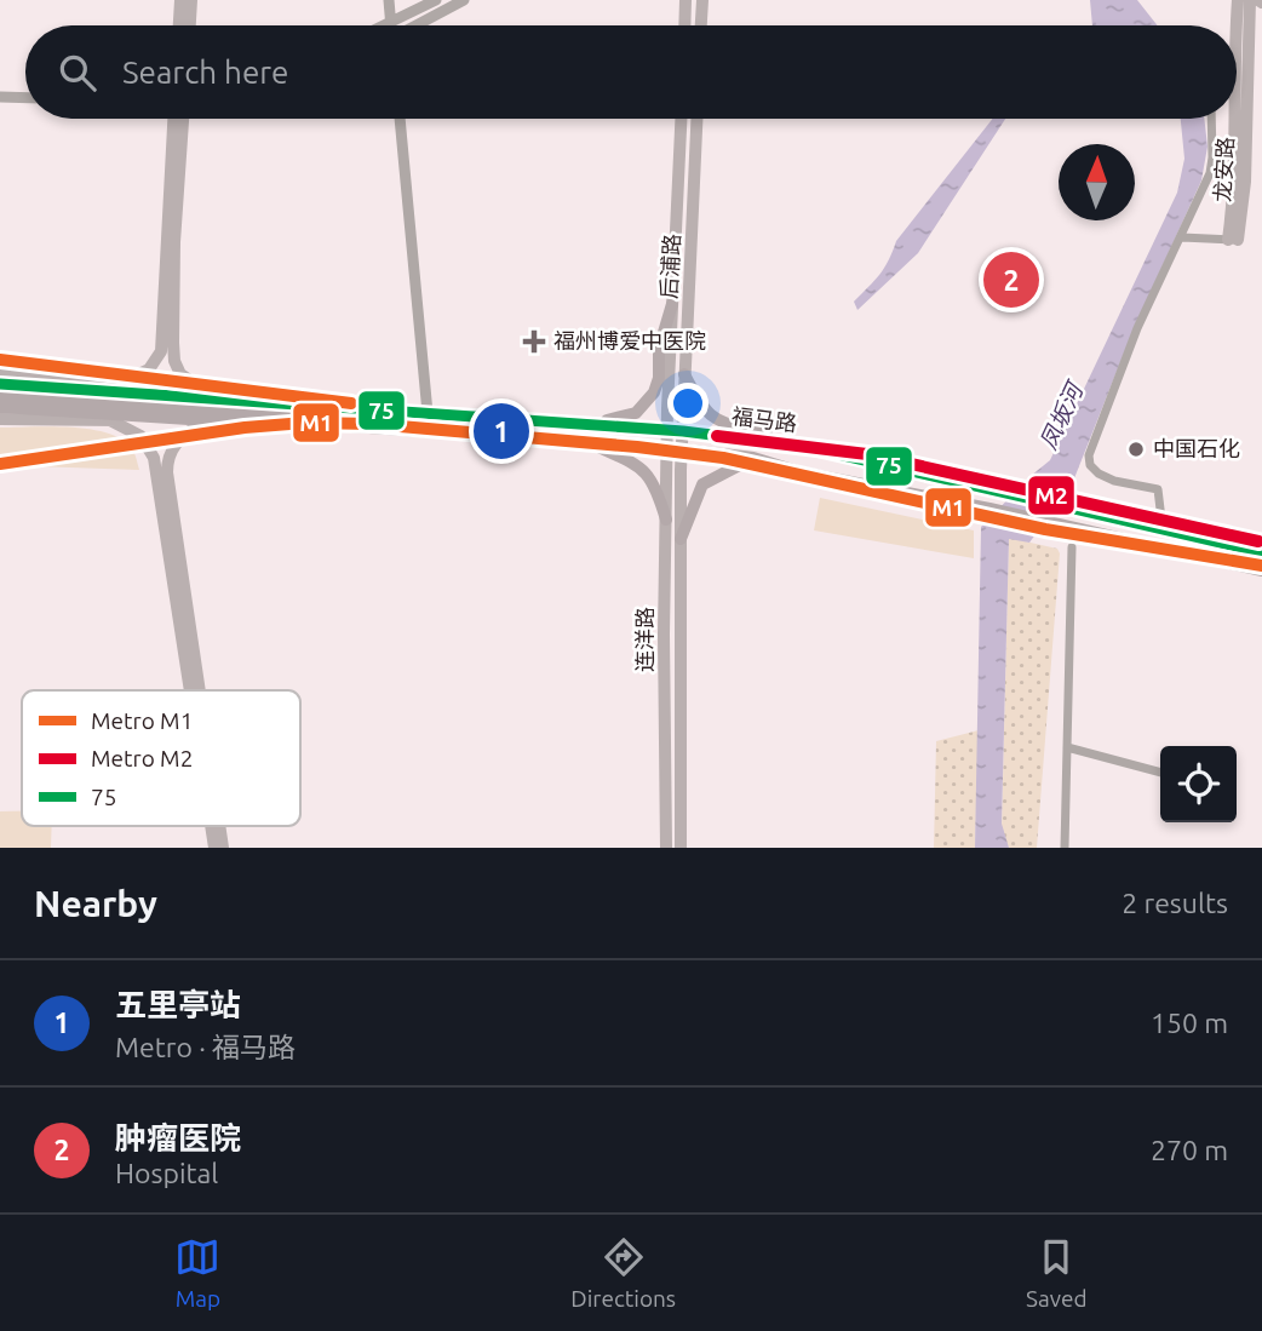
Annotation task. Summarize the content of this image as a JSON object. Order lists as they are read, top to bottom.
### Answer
{
  "streets": {
    "main road": [
      "龙安路",
      "后浦路",
      "福马路",
      "连洋路"
    ]
  },
  "crossings": [
    ["后浦路", "福马路"],
    ["后浦路", "连洋路"],
    ["福马路", "连洋路"]
  ],
  "water": ["凤坂河"],
  "places": {
    "health": ["福州博爱中医院"],
    "other": ["中国石化"]
  },
  "lines": ["metro line M1", "transit line 75", "metro line M2"],
  "legend": ["Metro M1", "Metro M2", "75"],
  "north": "top",
  "page": {
    "search": "Search here",
    "pins": ["2", "1"],
    "heading": ["Nearby", "2 results"],
    "list": [
      {
        "mark": "1",
        "name": "五里亭站",
        "note": "Metro · 福马路",
        "value": "150 m"
      },
      {
        "mark": "2",
        "name": "肿瘤医院",
        "note": "Hospital",
        "value": "270 m"
      }
    ],
    "nav": ["Map", "Directions", "Saved"]
  }
}
